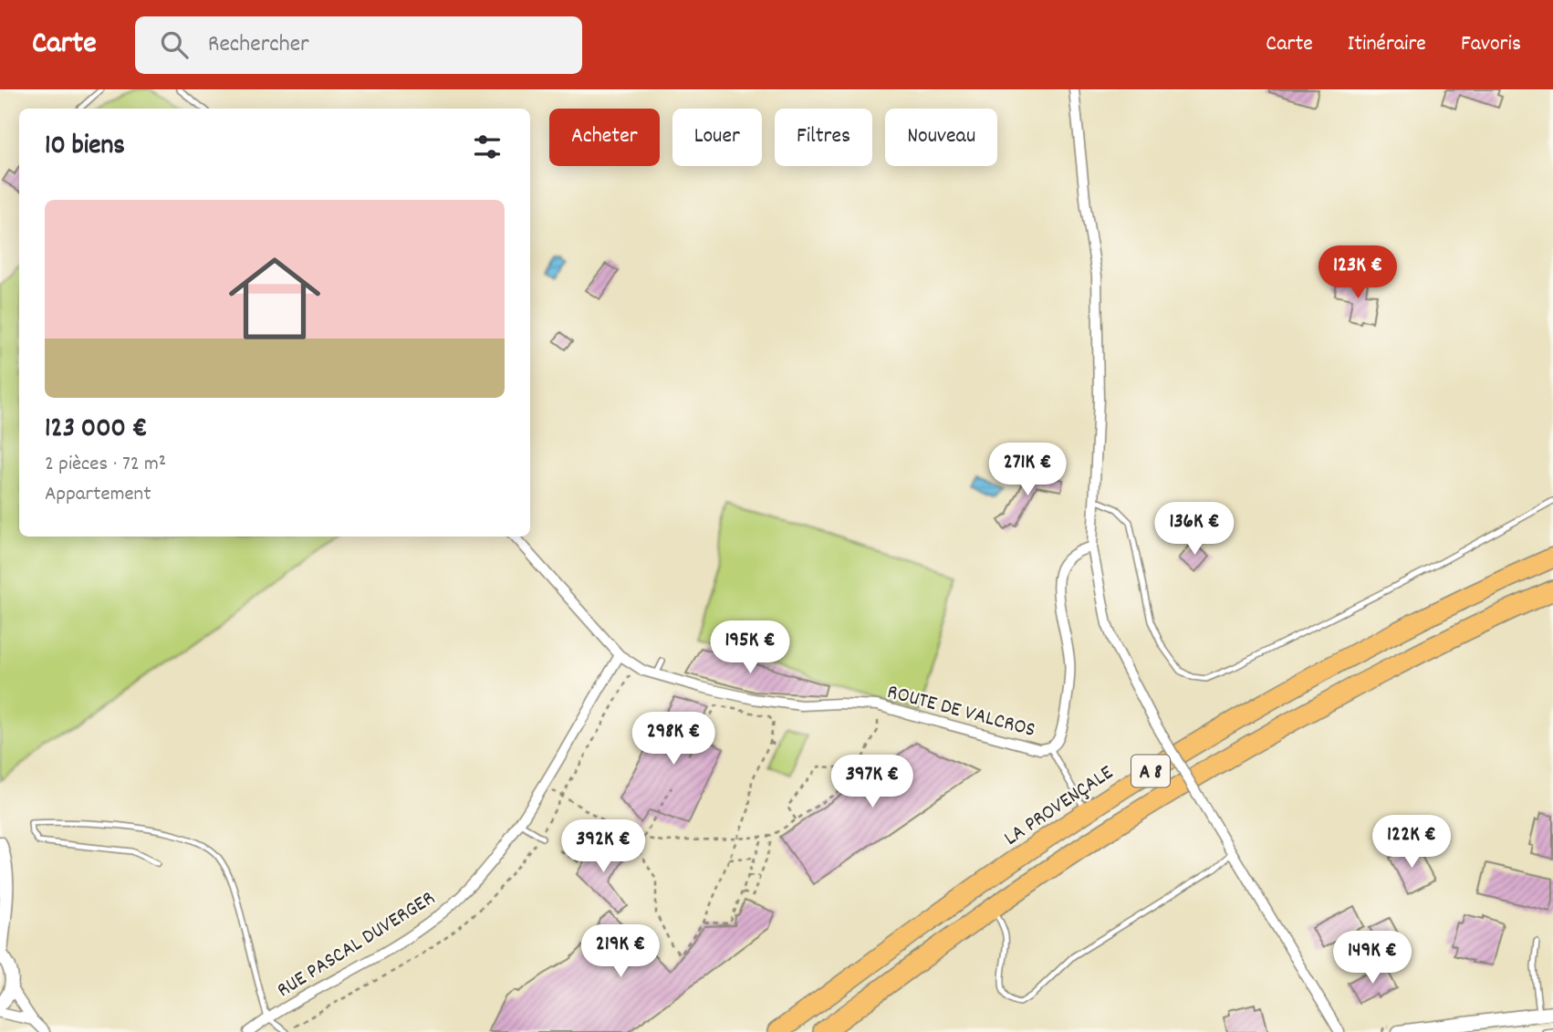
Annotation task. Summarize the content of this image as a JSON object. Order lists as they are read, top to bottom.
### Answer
{
  "streets": {
    "highway": ["A 8", "LA PROVENÇALE"],
    "street": ["ROUTE DE VALCROS", "RUE PASCAL DUVERGER"]
  },
  "crossings": [
    ["ROUTE DE VALCROS", "RUE PASCAL DUVERGER"]
  ],
  "page": {
    "header": "Carte",
    "search": "Rechercher",
    "nav": ["Carte", "Itinéraire", "Favoris"],
    "chip": [
      "Acheter",
      "Louer",
      "Filtres",
      "Nouveau"
    ],
    "heading": "10 biens",
    "list": [
      {
        "name": "123 000 €",
        "note": "2 pièces · 72 m² · Appartement"
      }
    ],
    "price": [
      "123K €",
      "271K €",
      "136K €",
      "195K €",
      "298K €",
      "397K €",
      "122K €",
      "392K €",
      "219K €",
      "149K €"
    ]
  }
}
